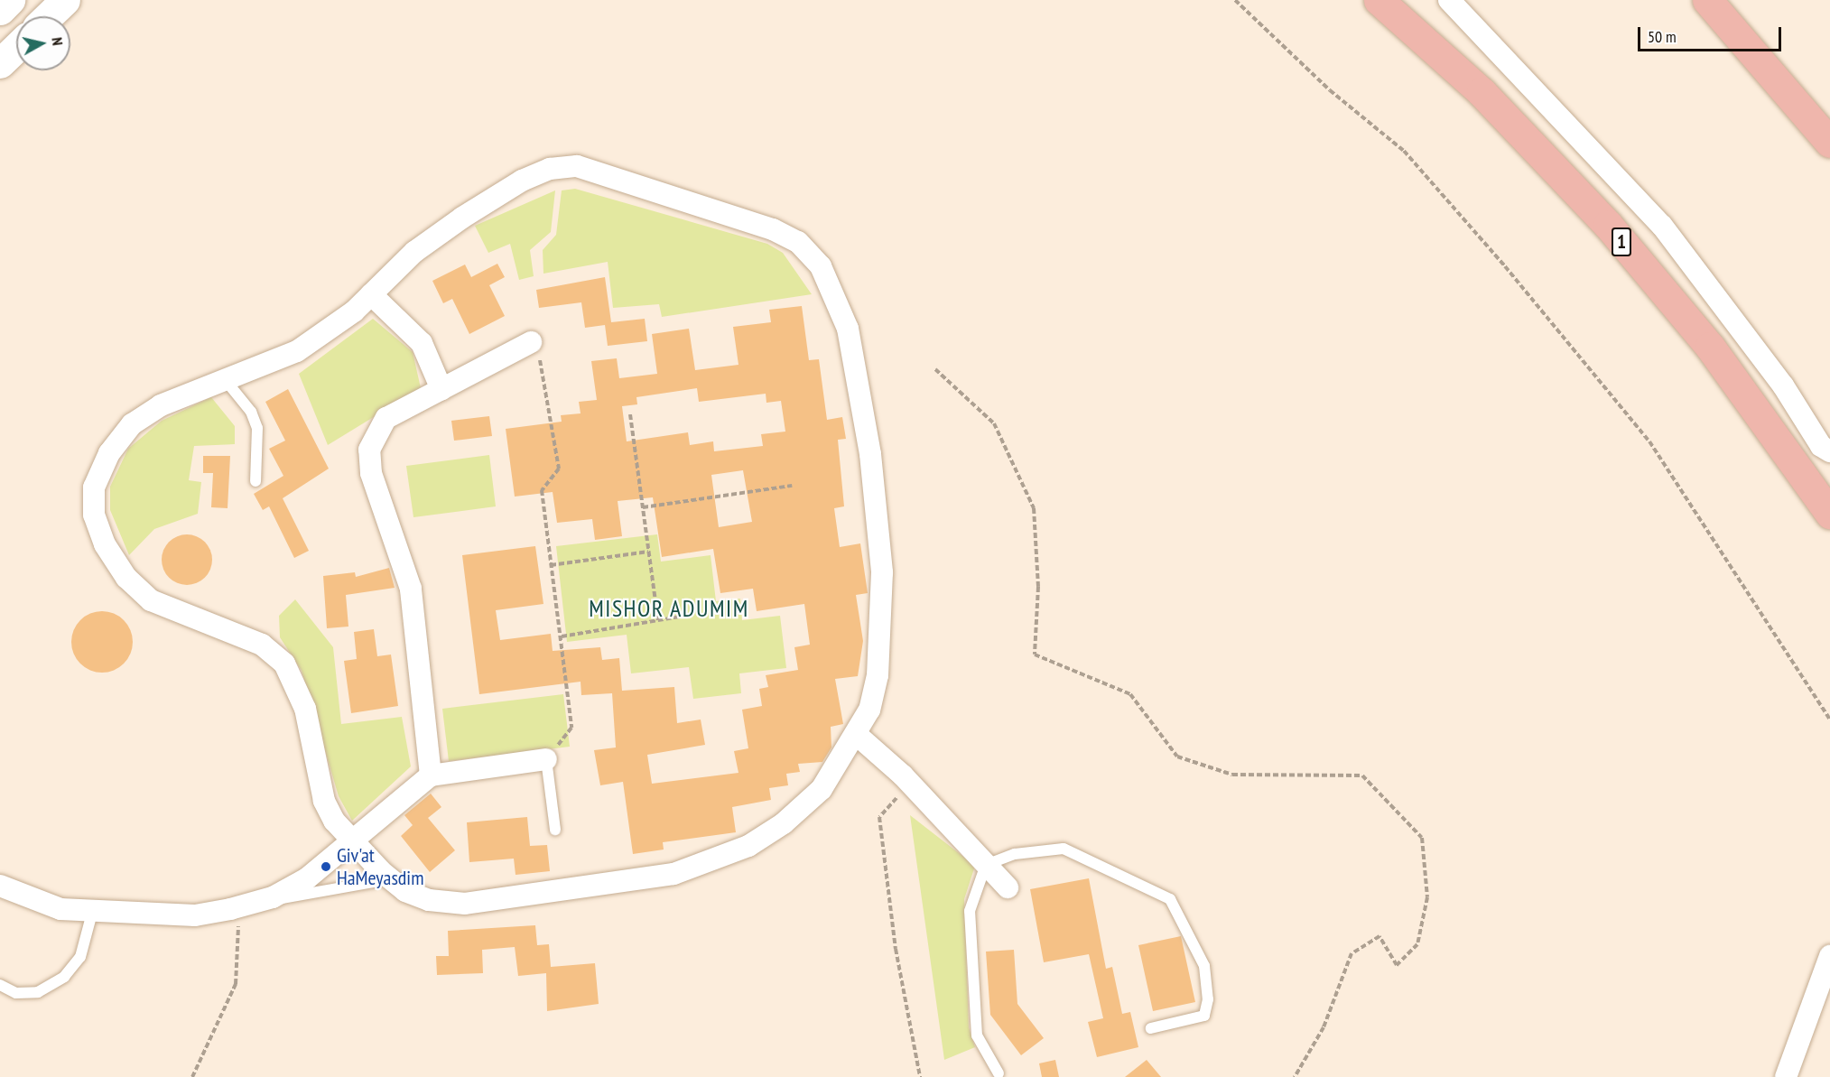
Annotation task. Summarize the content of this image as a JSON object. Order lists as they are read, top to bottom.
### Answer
{
  "streets": {
    "highway": ["1"]
  },
  "districts": ["MISHOR ADUMIM"],
  "places": ["Giv'at HaMeyasdim"],
  "scale_bar": "50 m",
  "north": "right"
}
